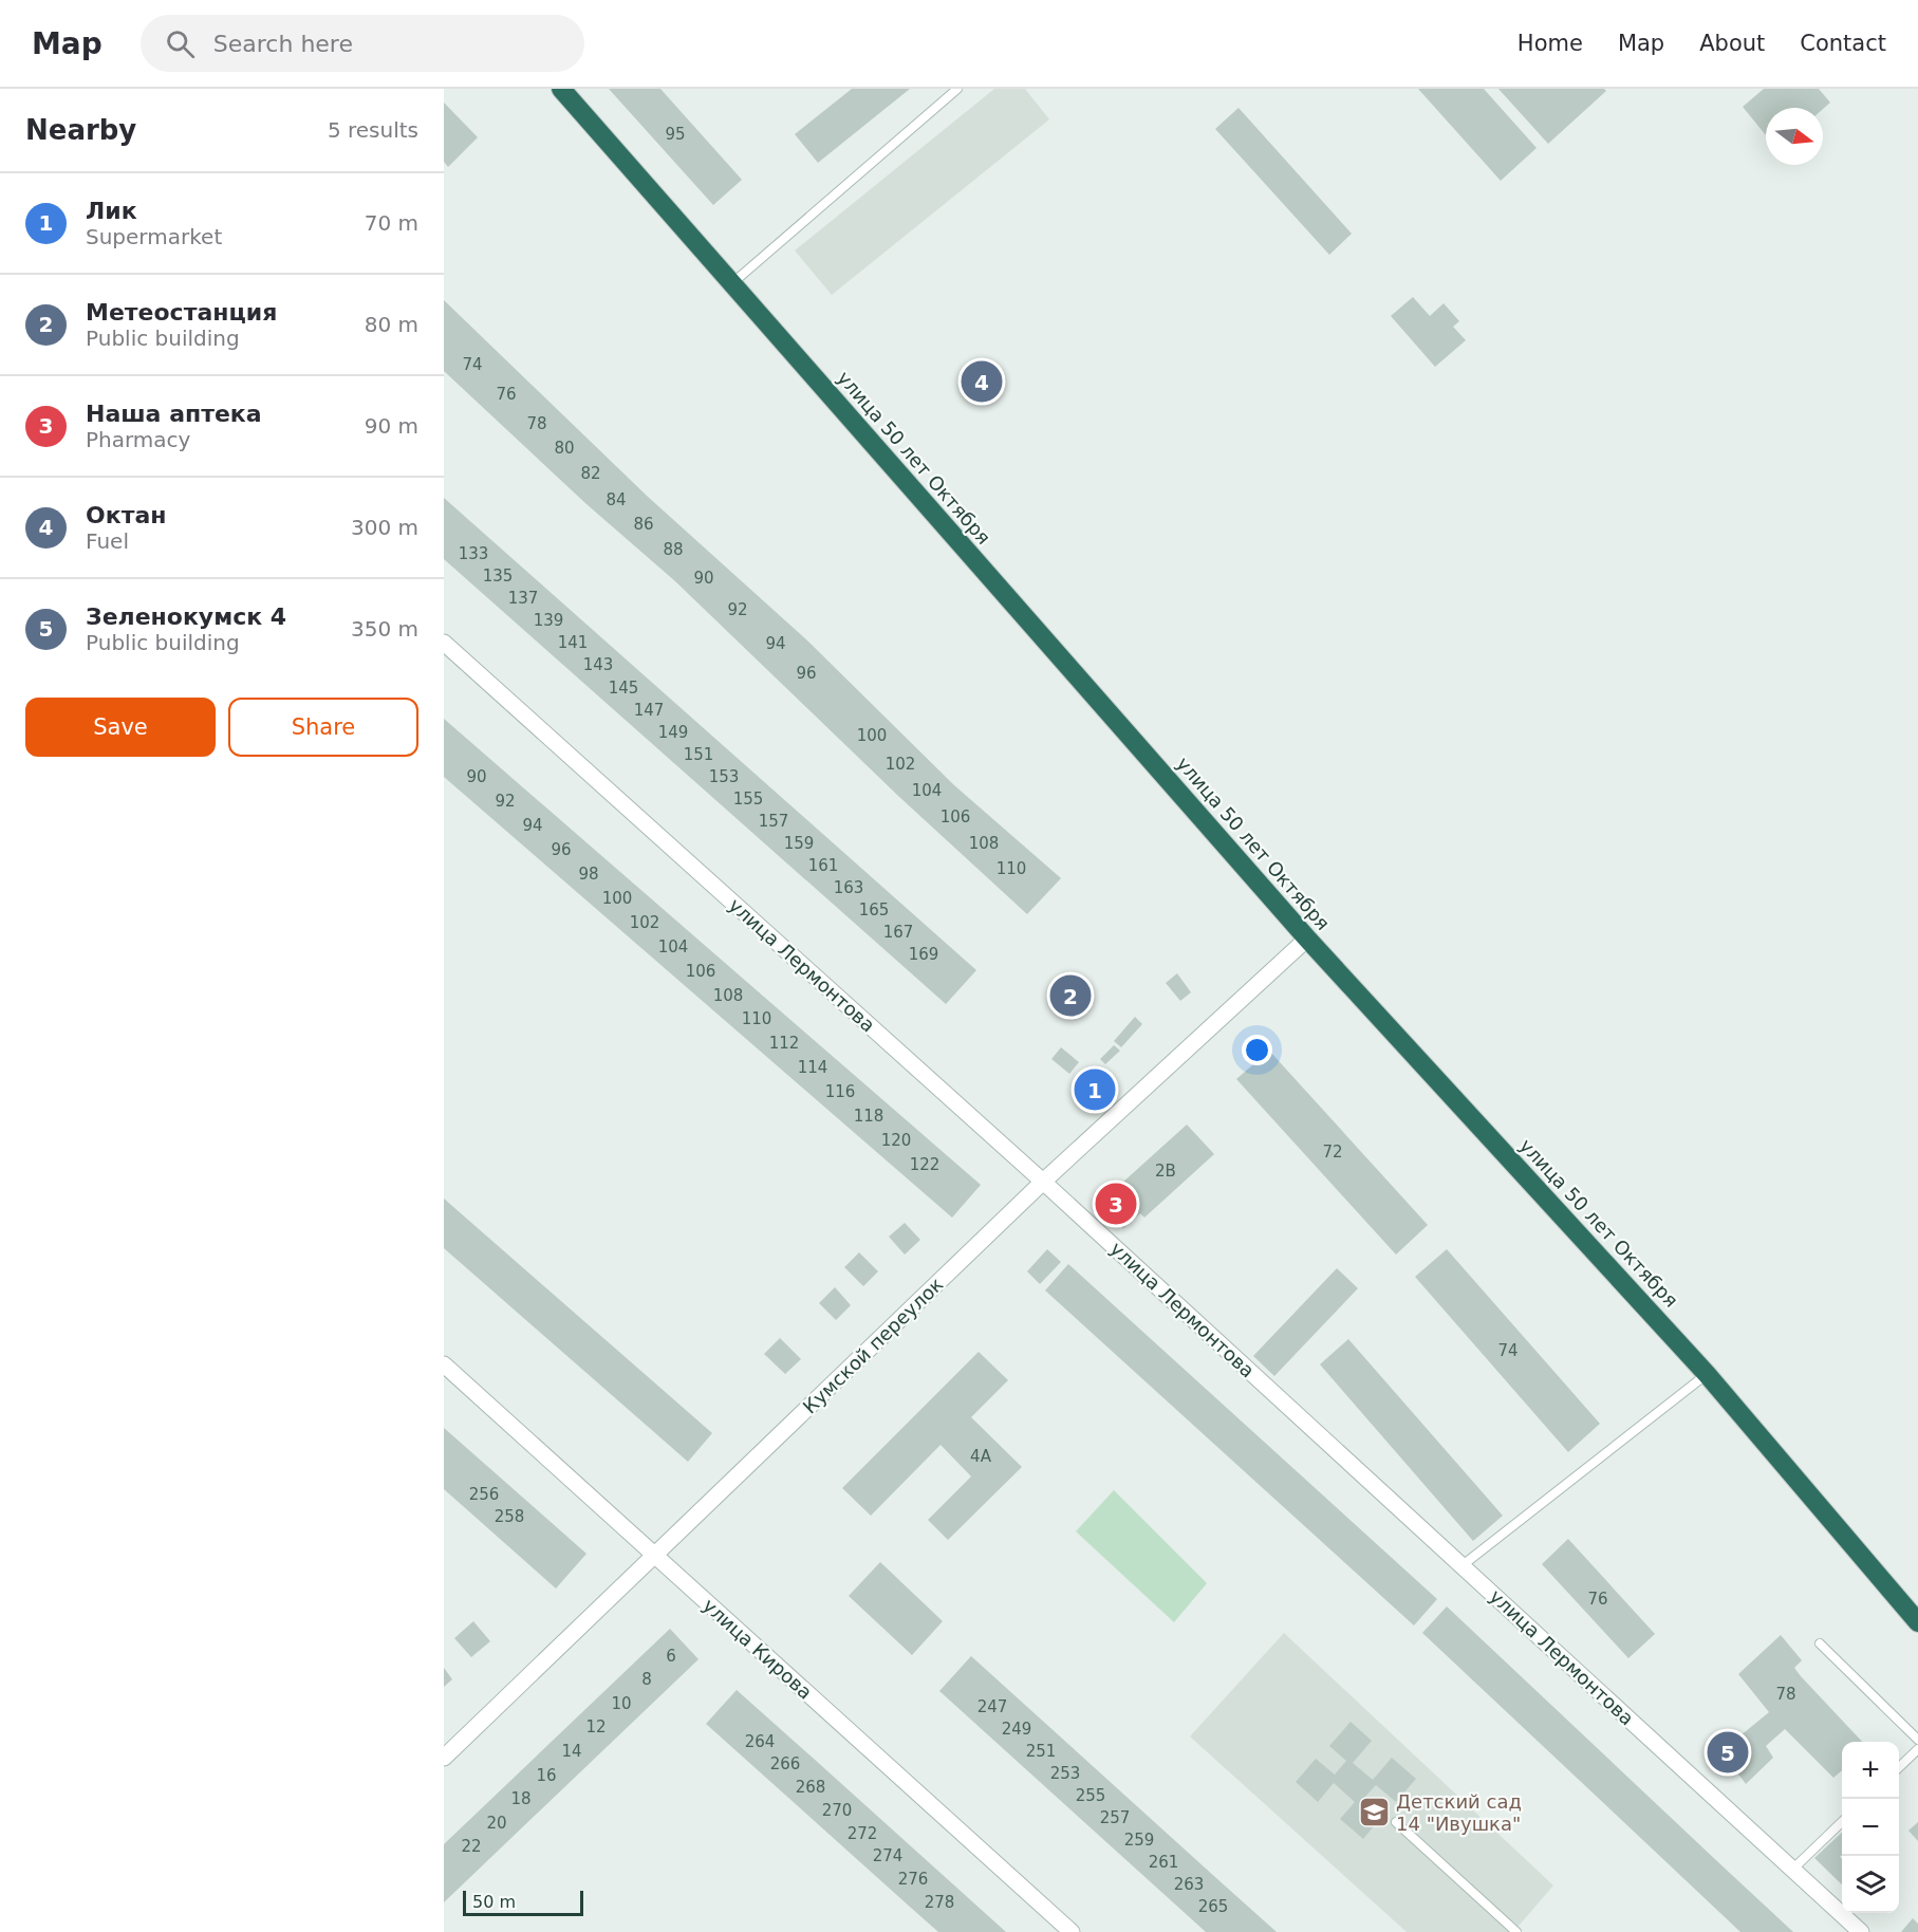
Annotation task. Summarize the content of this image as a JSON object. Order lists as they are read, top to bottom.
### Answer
{
  "streets": {
    "highway": ["улица 50 лет Октября"],
    "street": ["улица Лермонтова", "Кумской переулок", "улица Кирова"]
  },
  "crossings": [
    ["улица 50 лет Октября", "Кумской переулок"],
    ["улица Лермонтова", "Кумской переулок"],
    ["Кумской переулок", "улица Кирова"]
  ],
  "places": {
    "school or university": ["Детский сад 14 \"Ивушка\""]
  },
  "house_numbers": [
    "95",
    "74",
    "76",
    "78",
    "80",
    "82",
    "84",
    "86",
    "88",
    "133",
    "135",
    "90",
    "137",
    "92",
    "139",
    "141",
    "94",
    "143",
    "96",
    "145",
    "147",
    "149",
    "100",
    "151",
    "102",
    "90",
    "153",
    "104",
    "155",
    "92",
    "106",
    "157",
    "94",
    "159",
    "108",
    "96",
    "161",
    "110",
    "98",
    "163",
    "100",
    "165",
    "102",
    "167",
    "104",
    "169",
    "106",
    "108",
    "110",
    "112",
    "114",
    "116",
    "118",
    "120",
    "72",
    "122",
    "2В",
    "74",
    "4А",
    "256",
    "258",
    "76",
    "6",
    "8",
    "78",
    "10",
    "247",
    "12",
    "249",
    "264",
    "14",
    "251",
    "266",
    "253",
    "16",
    "268",
    "255",
    "18",
    "270",
    "257",
    "20",
    "272",
    "259",
    "22",
    "274",
    "261",
    "276",
    "263",
    "278",
    "265"
  ],
  "scale_bar": "50 m",
  "north": "right",
  "page": {
    "header": "Map",
    "search": "Search here",
    "nav": [
      "Home",
      "Map",
      "About",
      "Contact"
    ],
    "heading": ["Nearby", "5 results"],
    "list": [
      {
        "mark": "1",
        "name": "Лик",
        "note": "Supermarket",
        "value": "70 m"
      },
      {
        "mark": "2",
        "name": "Метеостанция",
        "note": "Public building",
        "value": "80 m"
      },
      {
        "mark": "3",
        "name": "Наша аптека",
        "note": "Pharmacy",
        "value": "90 m"
      },
      {
        "mark": "4",
        "name": "Октан",
        "note": "Fuel",
        "value": "300 m"
      },
      {
        "mark": "5",
        "name": "Зеленокумск 4",
        "note": "Public building",
        "value": "350 m"
      }
    ],
    "pins": [
      "4",
      "2",
      "1",
      "3",
      "5"
    ],
    "buttons": ["Save", "Share"],
    "map_buttons": ["+", "−"],
    "scale": "50 m"
  }
}
